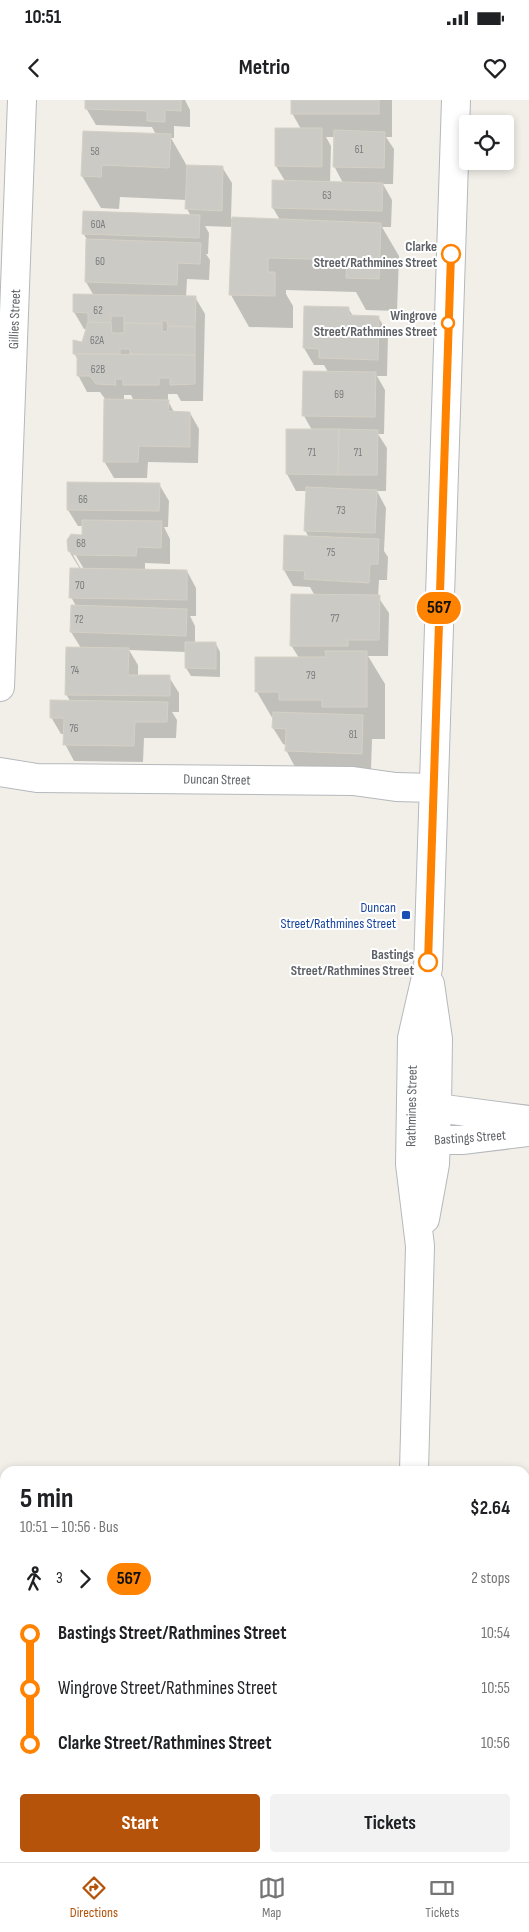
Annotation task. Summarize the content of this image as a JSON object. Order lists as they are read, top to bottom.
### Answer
{
  "streets": {
    "street": [
      "Gillies Street",
      "Duncan Street",
      "Rathmines Street",
      "Bastings Street"
    ]
  },
  "crossings": [
    ["Duncan Street", "Rathmines Street"],
    ["Rathmines Street", "Bastings Street"]
  ],
  "places": {
    "other": ["Clarke Street/Rathmines Street", "Wingrove Street/Rathmines Street", "Bastings Street/Rathmines Street"],
    "transit": ["Duncan Street/Rathmines Street"]
  },
  "lines": ["bus line 567"],
  "house_numbers": [
    "61",
    "58",
    "63",
    "60A",
    "60",
    "62",
    "62A",
    "62B",
    "69",
    "71",
    "71",
    "66",
    "73",
    "68",
    "75",
    "70",
    "77",
    "72",
    "74",
    "79",
    "76",
    "81"
  ],
  "page": {
    "status": "10:51",
    "header": "Metrio",
    "on_map": "567",
    "heading": ["5 min", "10:51 – 10:56 · Bus", "$2.64"],
    "legs": ["3", "567", "2 stops"],
    "list": [
      {
        "name": "Bastings Street/Rathmines Street",
        "value": "10:54"
      },
      {
        "name": "Wingrove Street/Rathmines Street",
        "value": "10:55"
      },
      {
        "name": "Clarke Street/Rathmines Street",
        "value": "10:56"
      }
    ],
    "buttons": ["Start", "Tickets"],
    "tabs": ["Directions", "Map", "Tickets"]
  }
}
